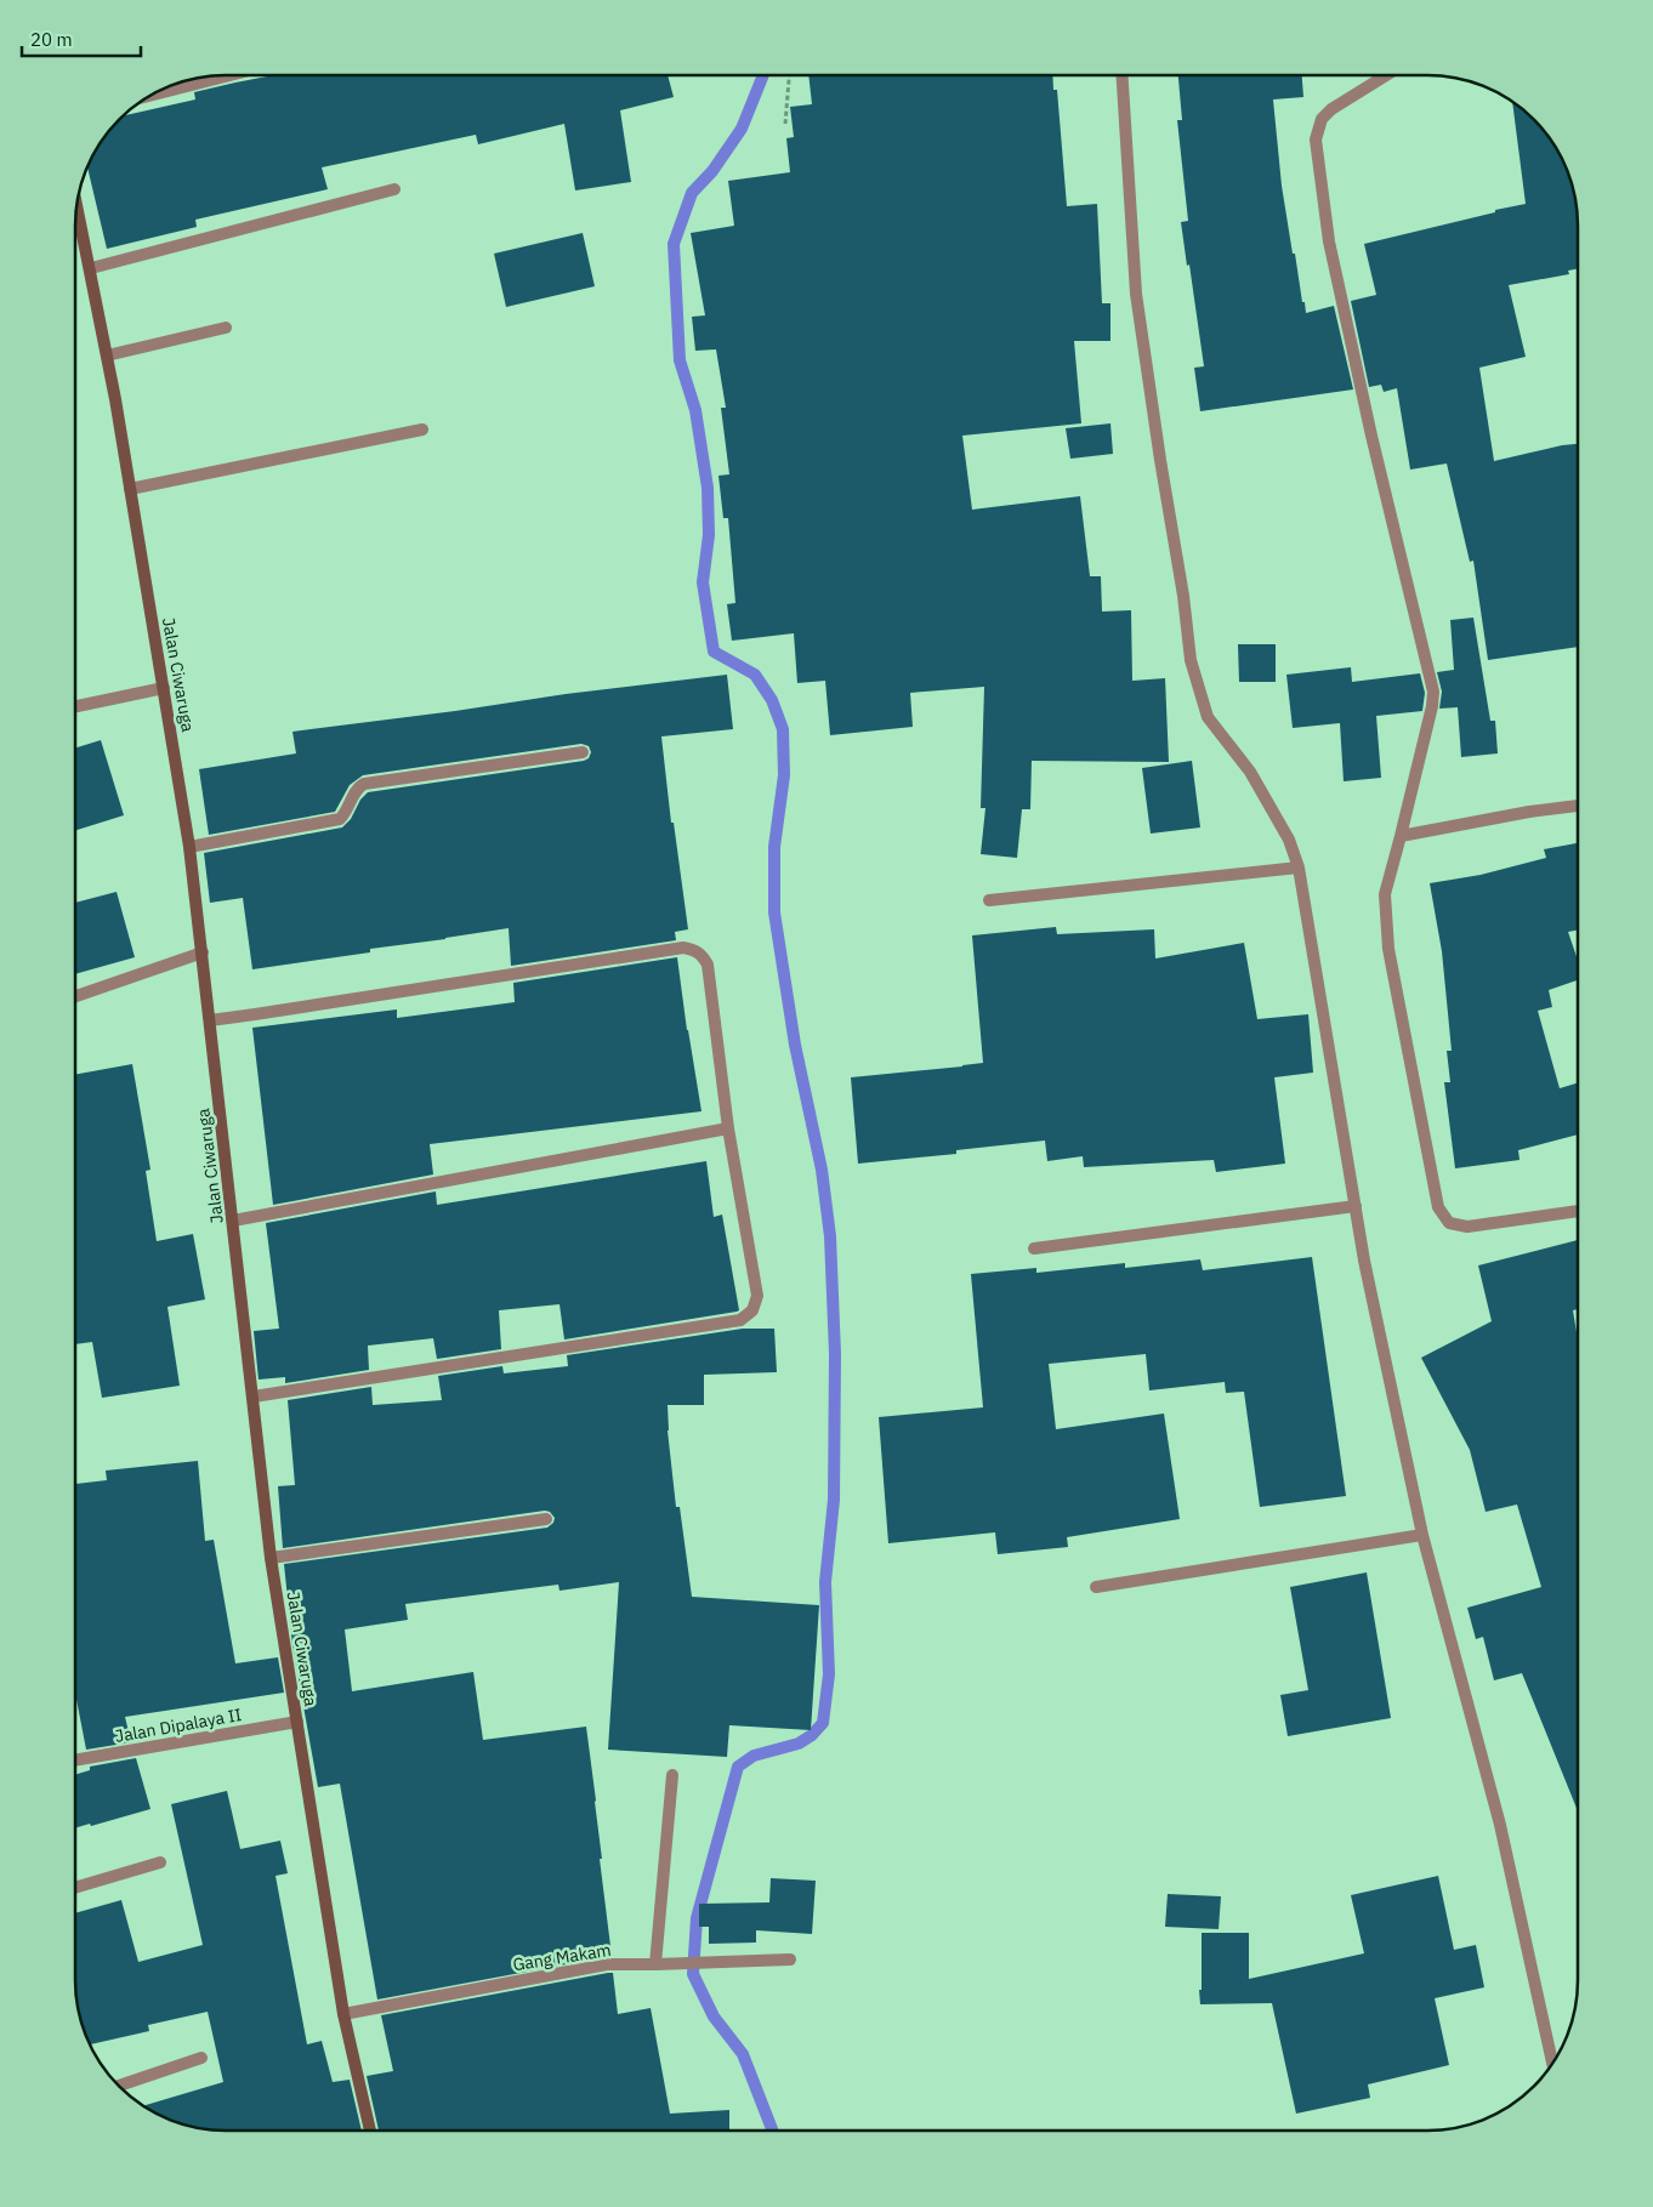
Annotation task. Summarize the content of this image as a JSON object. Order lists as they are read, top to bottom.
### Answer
{
  "streets": {
    "street": ["Jalan Ciwaruga", "Jalan Dipalaya II", "Gang Makam"]
  },
  "crossings": [
    ["Jalan Ciwaruga", "Jalan Dipalaya II"],
    ["Jalan Ciwaruga", "Gang Makam"]
  ],
  "scale_bar": "20 m"
}
